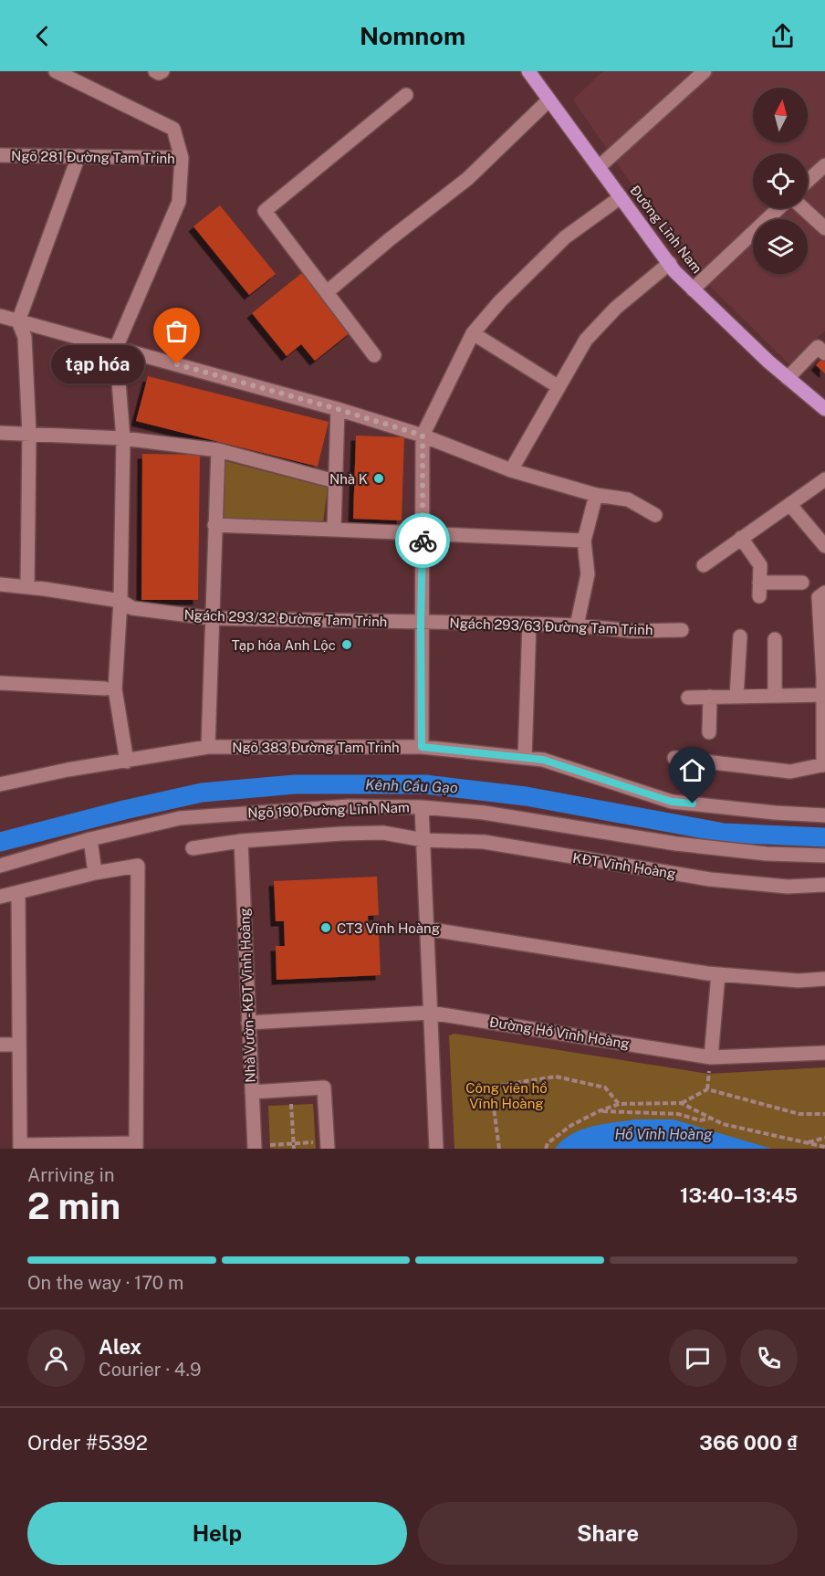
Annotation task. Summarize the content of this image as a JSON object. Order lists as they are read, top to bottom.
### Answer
{
  "streets": {
    "main road": ["Đường Lĩnh Nam"],
    "street": [
      "Ngõ 281 Đường Tam Trinh",
      "Ngách 293/32 Đường Tam Trinh",
      "Ngách 293/63 Đường Tam Trinh",
      "Ngõ 383 Đường Tam Trinh",
      "Ngõ 190 Đường Lĩnh Nam",
      "KĐT Vĩnh Hoàng",
      "Nhà Vườn - KĐT Vĩnh Hoàng",
      "Đường Hồ Vĩnh Hoàng"
    ]
  },
  "crossings": [
    ["Ngách 293/32 Đường Tam Trinh", "Ngách 293/63 Đường Tam Trinh"],
    ["KĐT Vĩnh Hoàng", "Nhà Vườn - KĐT Vĩnh Hoàng"]
  ],
  "water": ["Kênh Cầu Gạo", "Hồ Vĩnh Hoàng"],
  "parks": ["Công viên hồ Vĩnh Hoàng"],
  "places": [
    "tạp hóa",
    "Nhà K",
    "Tạp hóa Anh Lộc",
    "CT3 Vĩnh Hoàng"
  ],
  "north": "top",
  "page": {
    "header": "Nomnom",
    "bubble": "tạp hóa",
    "heading": ["2 min", "Arriving in", "13:40–13:45"],
    "panel": [
      "Alex",
      "Courier · 4.9",
      "Order #5392",
      "366 000 ₫"
    ],
    "bar": "On the way · 170 m",
    "buttons": ["Help", "Share"]
  }
}
